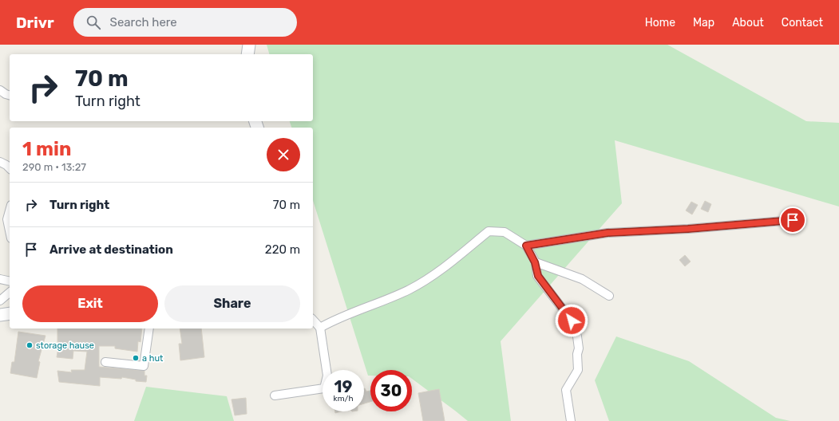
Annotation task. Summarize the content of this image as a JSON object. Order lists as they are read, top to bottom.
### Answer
{
  "places": ["storage hause", "a hut"],
  "page": {
    "header": "Drivr",
    "search": "Search here",
    "nav": [
      "Home",
      "Map",
      "About",
      "Contact"
    ],
    "turn": ["70 m", "Turn right"],
    "heading": ["1 min", "290 m · 13:27"],
    "list": [
      {
        "name": "Turn right",
        "value": "70 m"
      },
      {
        "name": "Arrive at destination",
        "value": "220 m"
      }
    ],
    "buttons": ["Exit", "Share"],
    "speed": "19 km/h",
    "limit": "30"
  }
}
